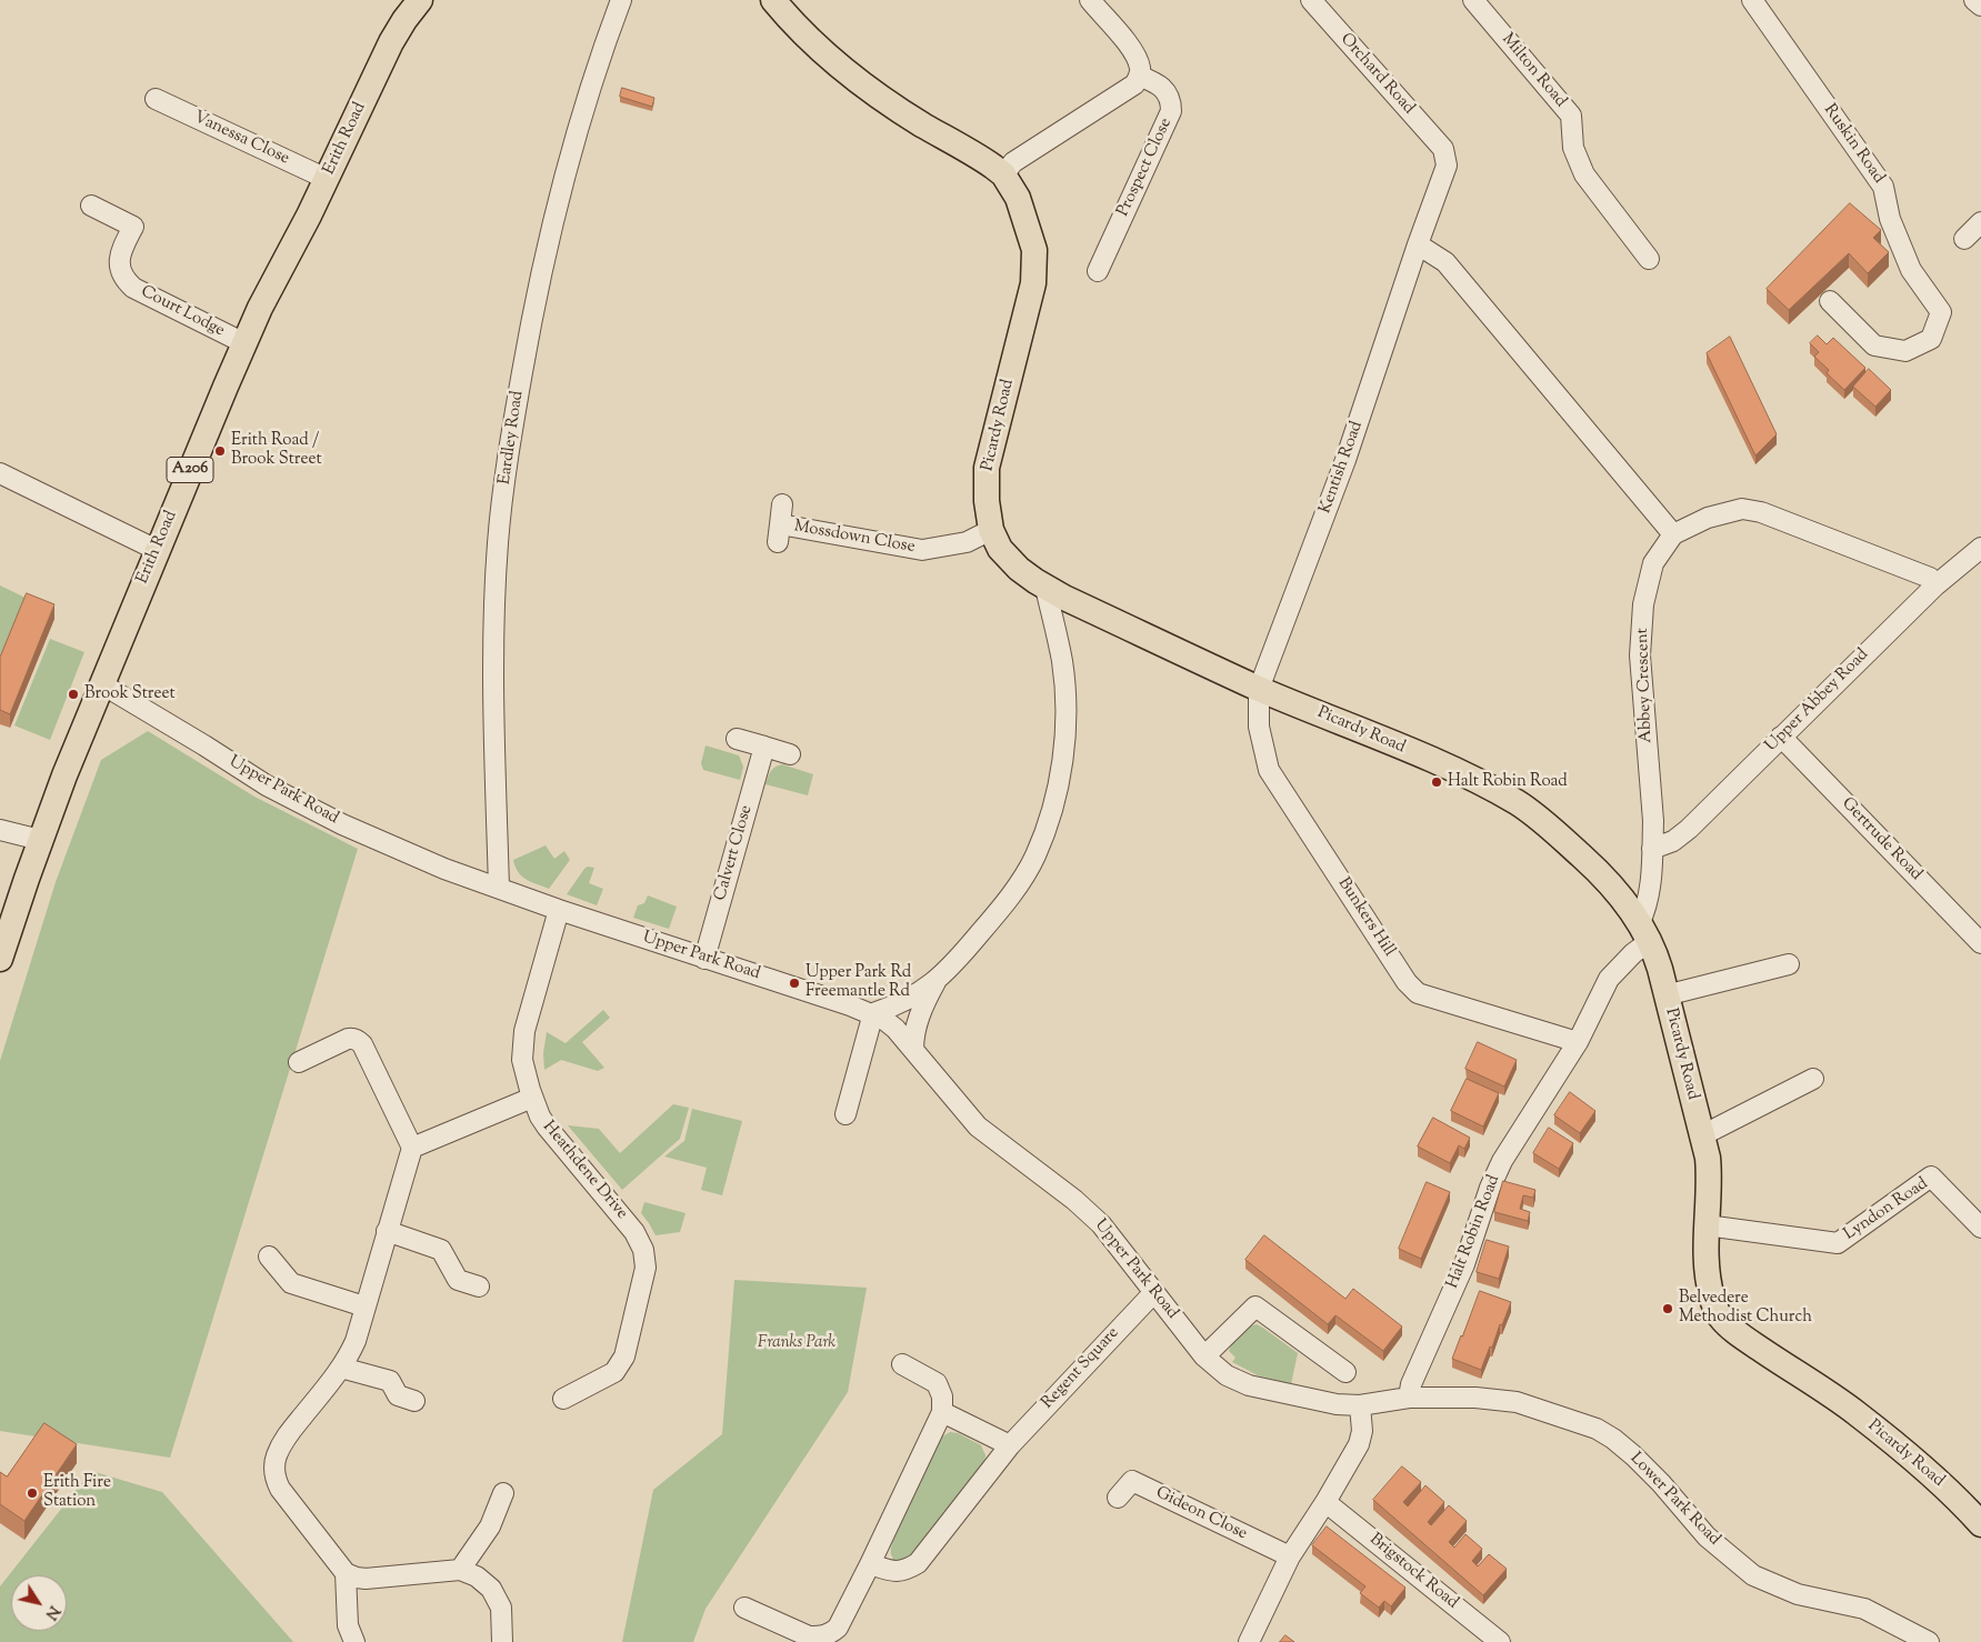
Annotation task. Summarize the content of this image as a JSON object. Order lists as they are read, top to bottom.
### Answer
{
  "streets": {
    "main road": ["Erith Road", "Picardy Road", "A206"],
    "street": [
      "Milton Road",
      "Orchard Road",
      "Vanessa Close",
      "Ruskin Road",
      "Prospect Close",
      "Court Lodge",
      "Eardley Road",
      "Kentish Road",
      "Mossdown Close",
      "Abbey Crescent",
      "Upper Abbey Road",
      "Upper Park Road",
      "Gertrude Road",
      "Calvert Close",
      "Bunkers Hill",
      "Heathdene Drive",
      "Lyndon Road",
      "Halt Robin Road",
      "Regent Square",
      "Lower Park Road",
      "Gideon Close",
      "Brigstock Road"
    ]
  },
  "crossings": [
    ["Orchard Road", "Kentish Road"],
    ["Vanessa Close", "Erith Road"],
    ["Erith Road", "Court Lodge"],
    ["Erith Road", "Upper Park Road"],
    ["Picardy Road", "Kentish Road"],
    ["Picardy Road", "Mossdown Close"],
    ["Picardy Road", "Abbey Crescent"],
    ["Picardy Road", "Bunkers Hill"],
    ["Picardy Road", "Lyndon Road"],
    ["Picardy Road", "Halt Robin Road"],
    ["Eardley Road", "Upper Park Road"],
    ["Kentish Road", "Bunkers Hill"],
    ["Abbey Crescent", "Upper Abbey Road"],
    ["Abbey Crescent", "Halt Robin Road"],
    ["Upper Abbey Road", "Gertrude Road"],
    ["Upper Park Road", "Calvert Close"],
    ["Upper Park Road", "Heathdene Drive"],
    ["Upper Park Road", "Halt Robin Road"],
    ["Upper Park Road", "Regent Square"],
    ["Upper Park Road", "Lower Park Road"],
    ["Bunkers Hill", "Halt Robin Road"],
    ["Halt Robin Road", "Lower Park Road"]
  ],
  "parks": ["Franks Park"],
  "places": [
    "Erith Road / Brook Street",
    "Brook Street",
    "Halt Robin Road",
    "Upper Park Rd Freemantle Rd",
    "Belvedere Methodist Church",
    "Erith Fire Station"
  ],
  "north": "bottom right"
}
